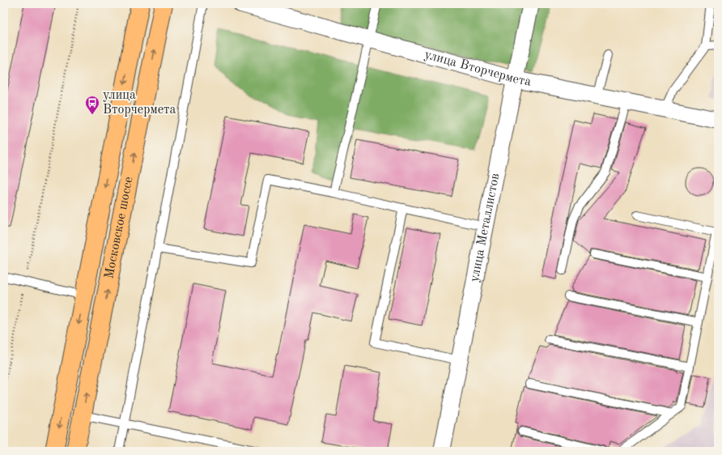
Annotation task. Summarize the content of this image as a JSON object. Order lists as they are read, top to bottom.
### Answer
{
  "streets": {
    "main road": ["Московское шоссе"],
    "street": ["улица Вторчермета", "улица Металлистов"]
  },
  "crossings": [
    ["улица Вторчермета", "улица Металлистов"]
  ],
  "places": {
    "bus stop": ["улица Вторчермета"]
  }
}
